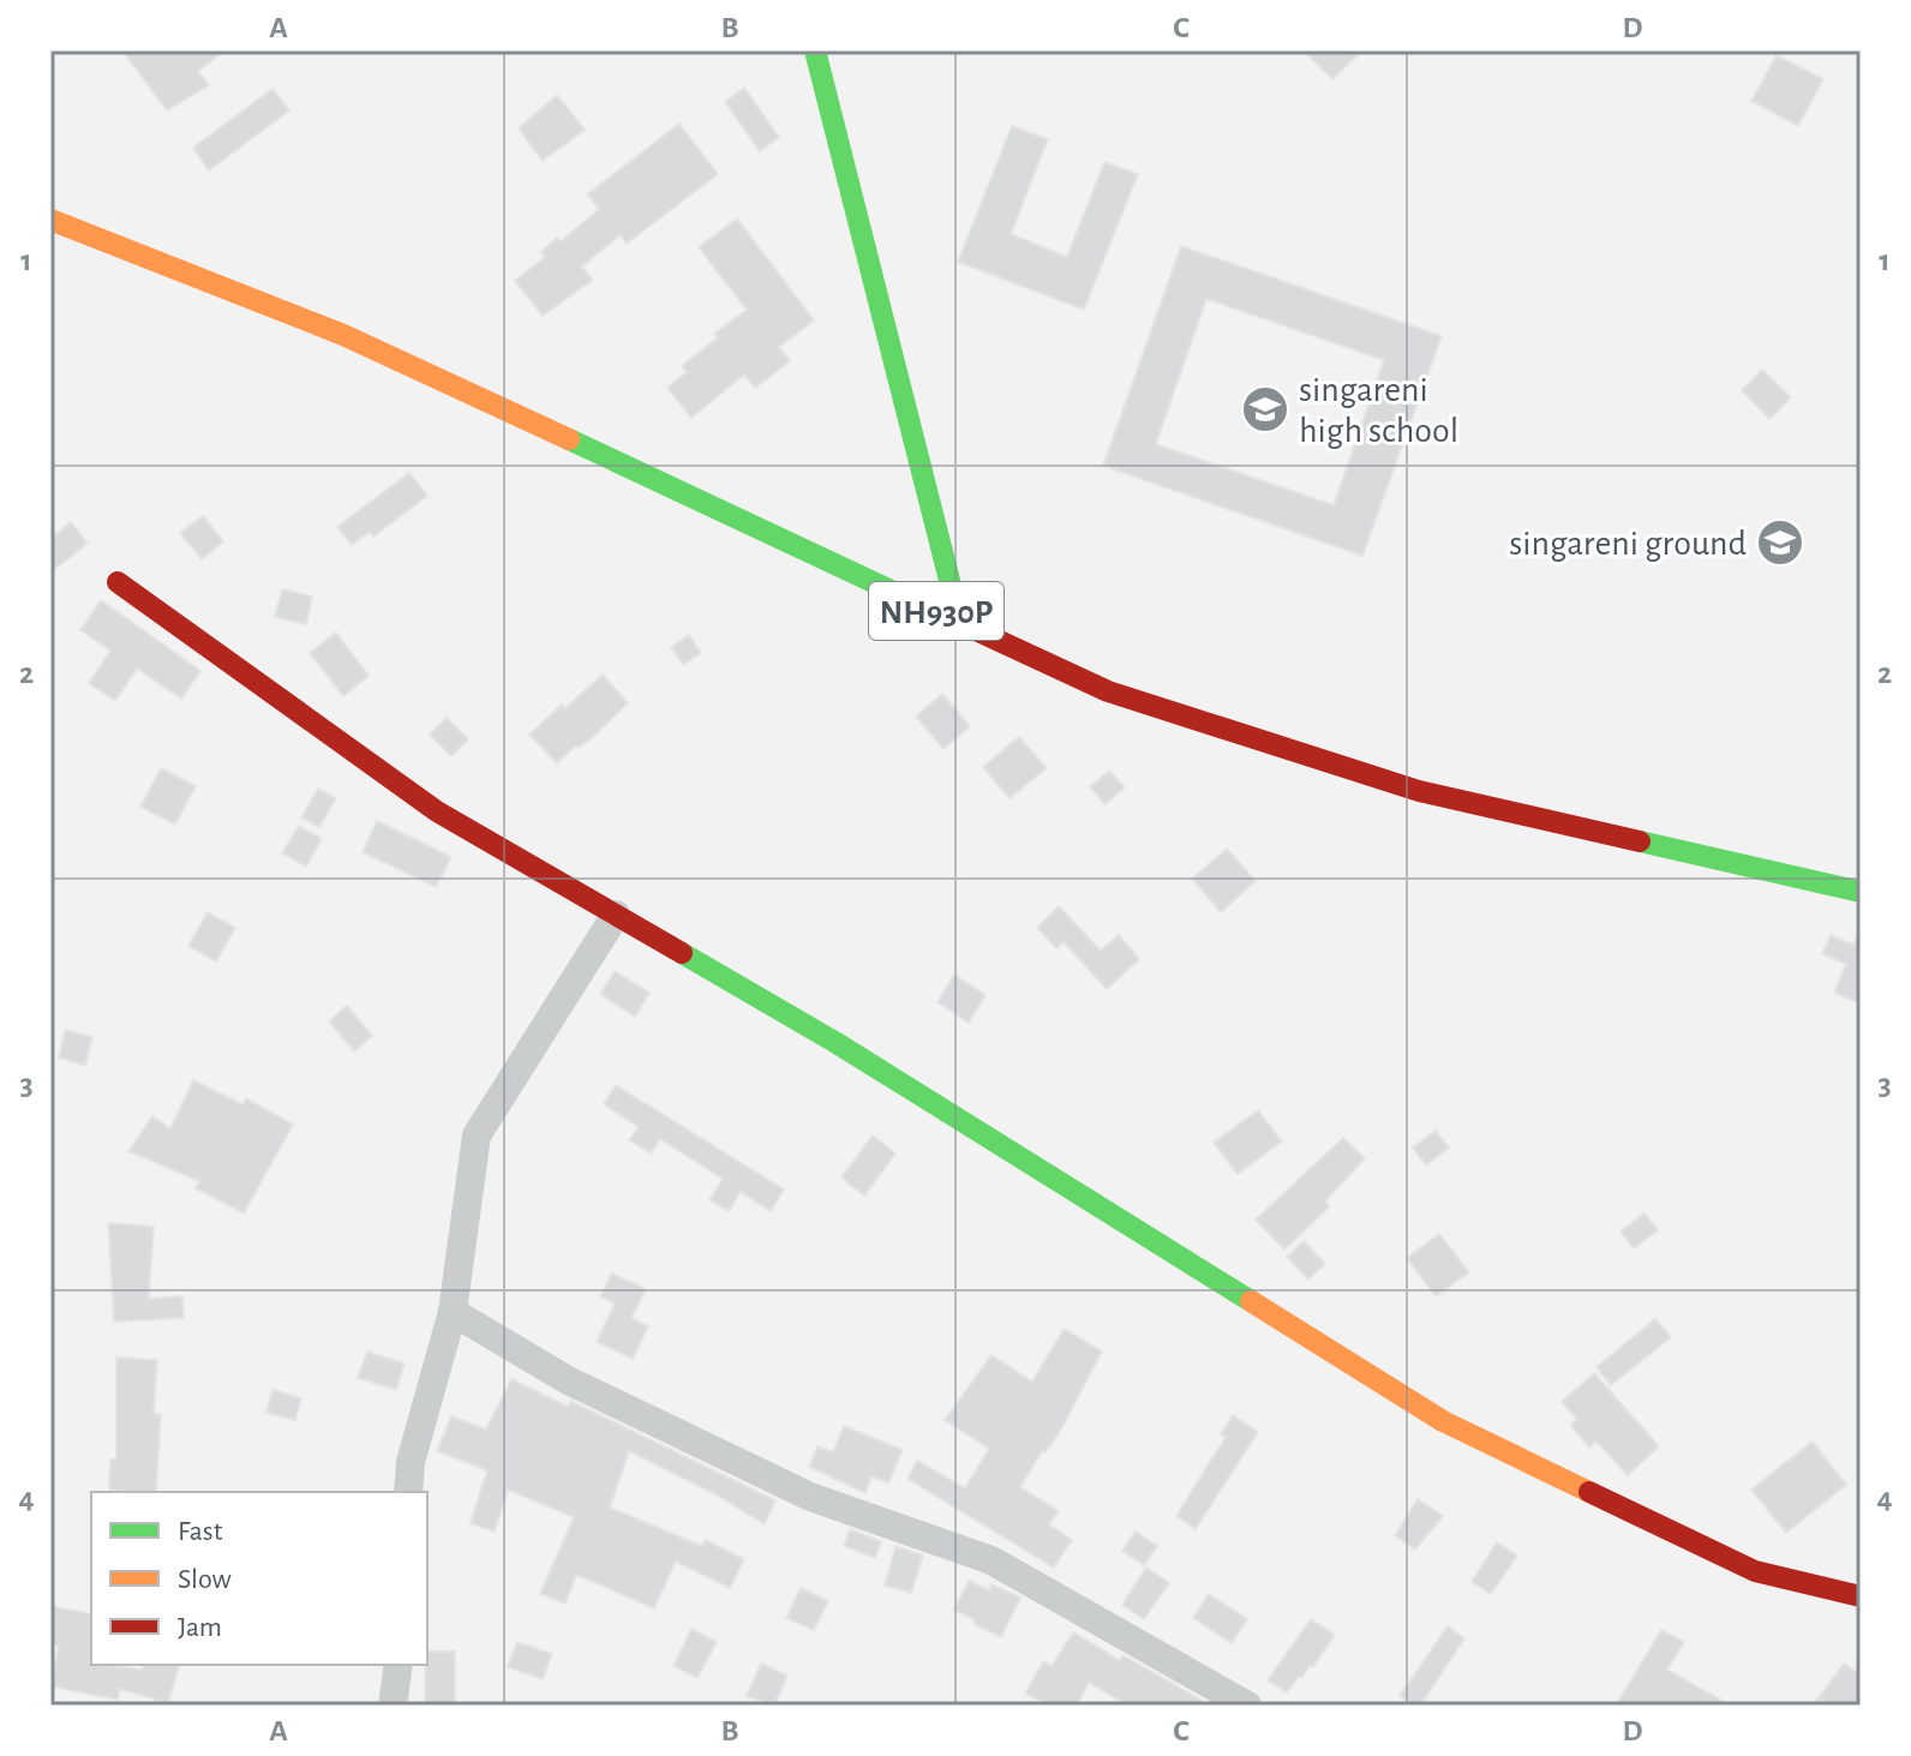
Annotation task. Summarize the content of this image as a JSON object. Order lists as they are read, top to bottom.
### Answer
{
  "streets": {
    "main road": ["NH930P"]
  },
  "places": {
    "school or university": ["singareni high school", "singareni ground"]
  },
  "legend": ["Fast", "Slow", "Jam"],
  "grid": {
    "columns": [
      "A",
      "B",
      "C",
      "D"
    ],
    "rows": [
      "1",
      "2",
      "3",
      "4"
    ]
  }
}
